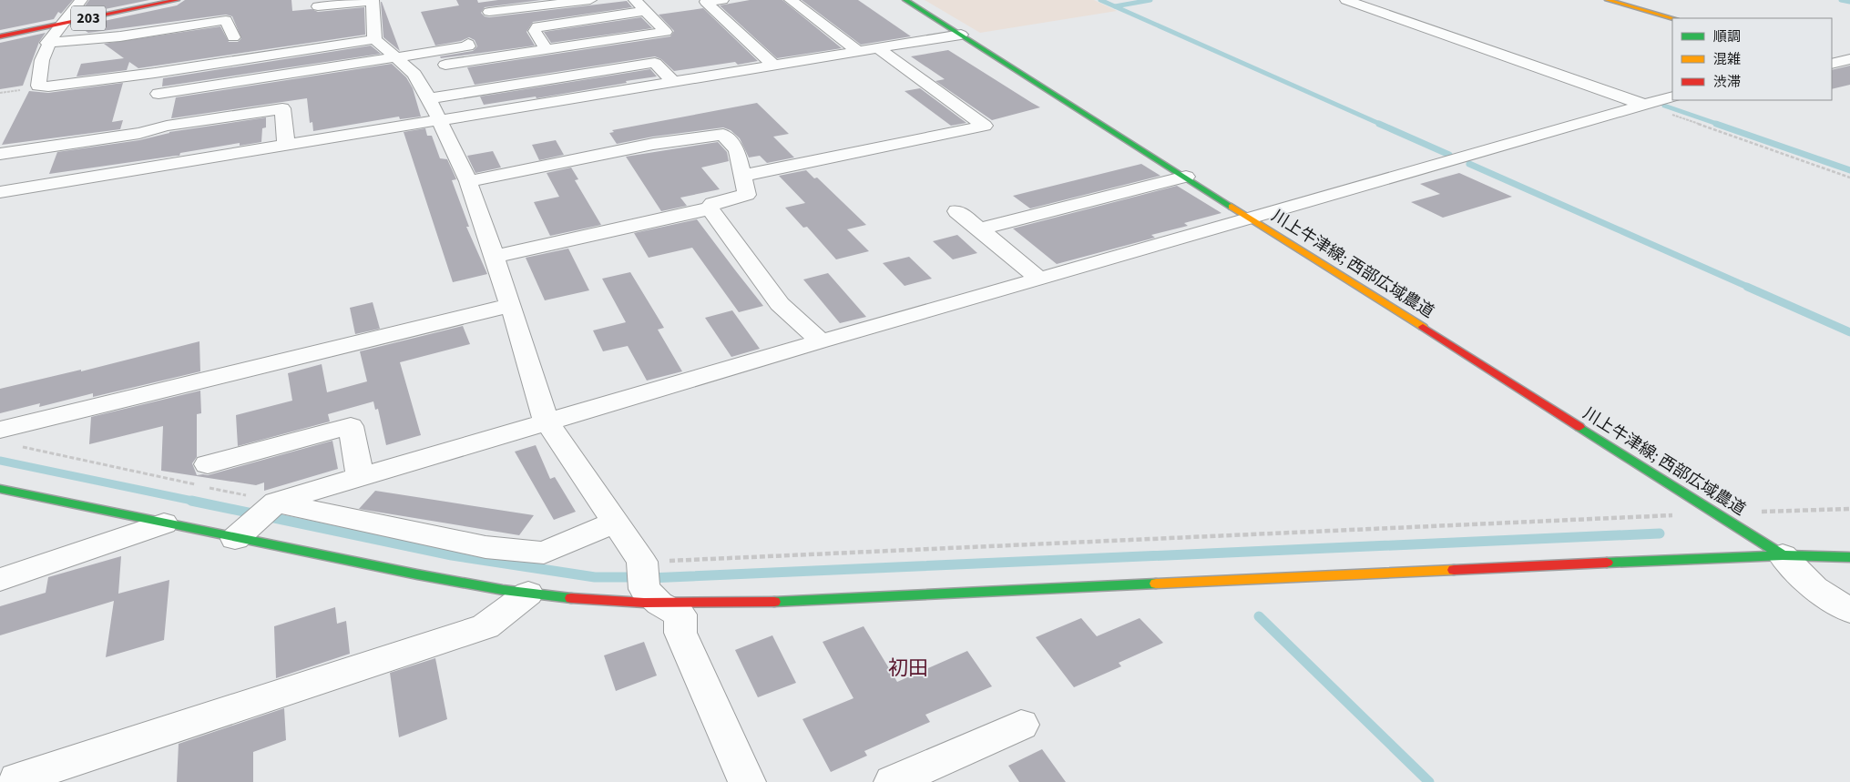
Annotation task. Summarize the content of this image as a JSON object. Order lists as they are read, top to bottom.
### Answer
{
  "streets": {
    "main road": ["203", "川上牛津線; 西部広域農道"]
  },
  "districts": ["初田"],
  "legend": ["順調", "混雑", "渋滞"]
}
